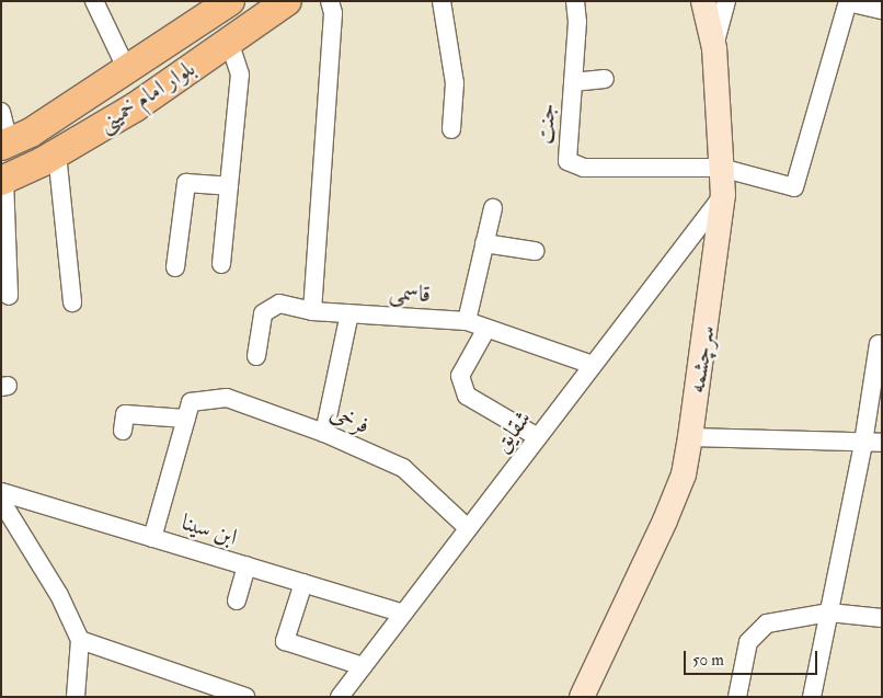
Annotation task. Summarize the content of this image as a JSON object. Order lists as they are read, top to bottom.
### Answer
{
  "streets": {
    "main road": ["بلوار امام خمینی"],
    "street": [
      "جنت",
      "قاسمی",
      "سرچشمه",
      "فرخی",
      "شقایق",
      "ابن سینا"
    ]
  },
  "crossings": [
    ["جنت", "سرچشمه"],
    ["قاسمی", "شقایق"],
    ["سرچشمه", "شقایق"],
    ["فرخی", "شقایق"],
    ["شقایق", "ابن سینا"]
  ],
  "scale_bar": "50 m"
}
